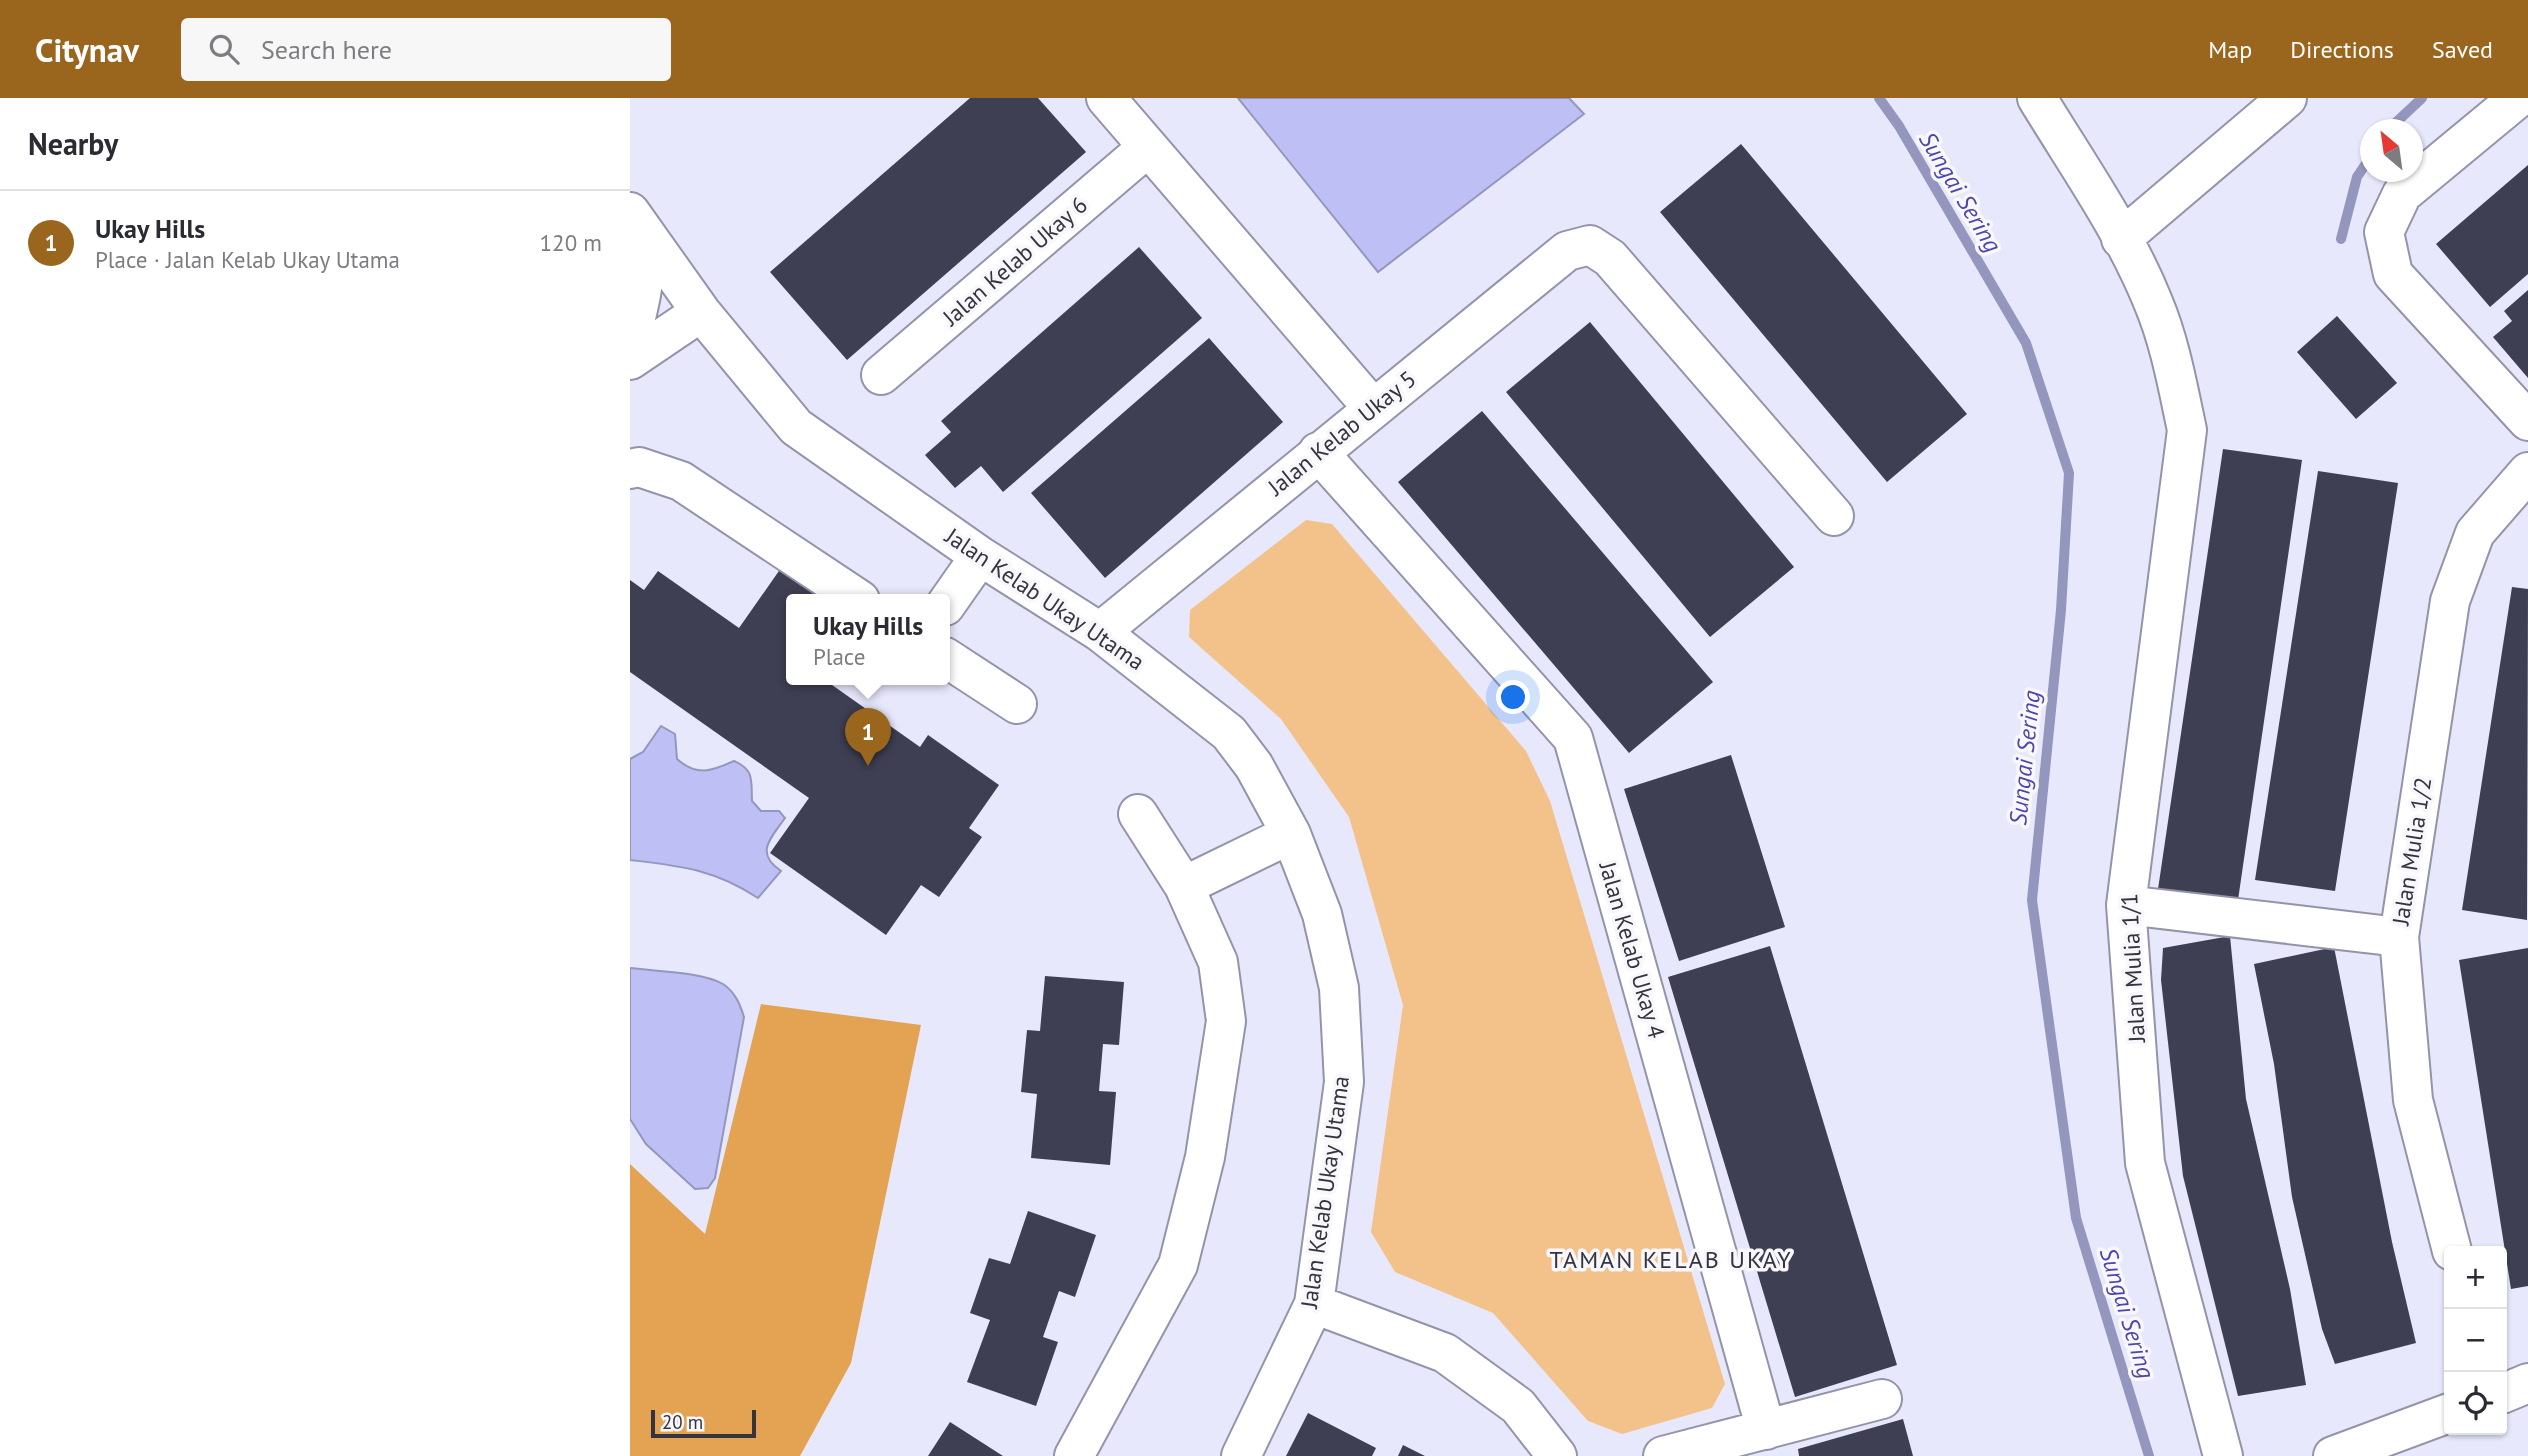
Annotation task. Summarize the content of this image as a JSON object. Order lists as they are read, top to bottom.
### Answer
{
  "streets": {
    "street": [
      "Jalan Kelab Ukay 6",
      "Jalan Kelab Ukay 5",
      "Jalan Kelab Ukay Utama",
      "Jalan Mulia 1/2",
      "Jalan Kelab Ukay 4",
      "Jalan Mulia 1/1"
    ]
  },
  "crossings": [
    ["Jalan Kelab Ukay 5", "Jalan Kelab Ukay Utama"],
    ["Jalan Kelab Ukay 5", "Jalan Kelab Ukay 4"]
  ],
  "districts": ["TAMAN KELAB UKAY"],
  "water": ["Sungai Sering"],
  "scale_bar": "20 m",
  "north": "top left",
  "page": {
    "header": "Citynav",
    "search": "Search here",
    "nav": ["Map", "Directions", "Saved"],
    "heading": "Nearby",
    "list": [
      {
        "mark": "1",
        "name": "Ukay Hills",
        "note": "Place · Jalan Kelab Ukay Utama",
        "value": "120 m"
      }
    ],
    "popup": ["Ukay Hills", "Place"],
    "pins": "1",
    "map_buttons": ["+", "−"],
    "scale": "20 m"
  }
}
